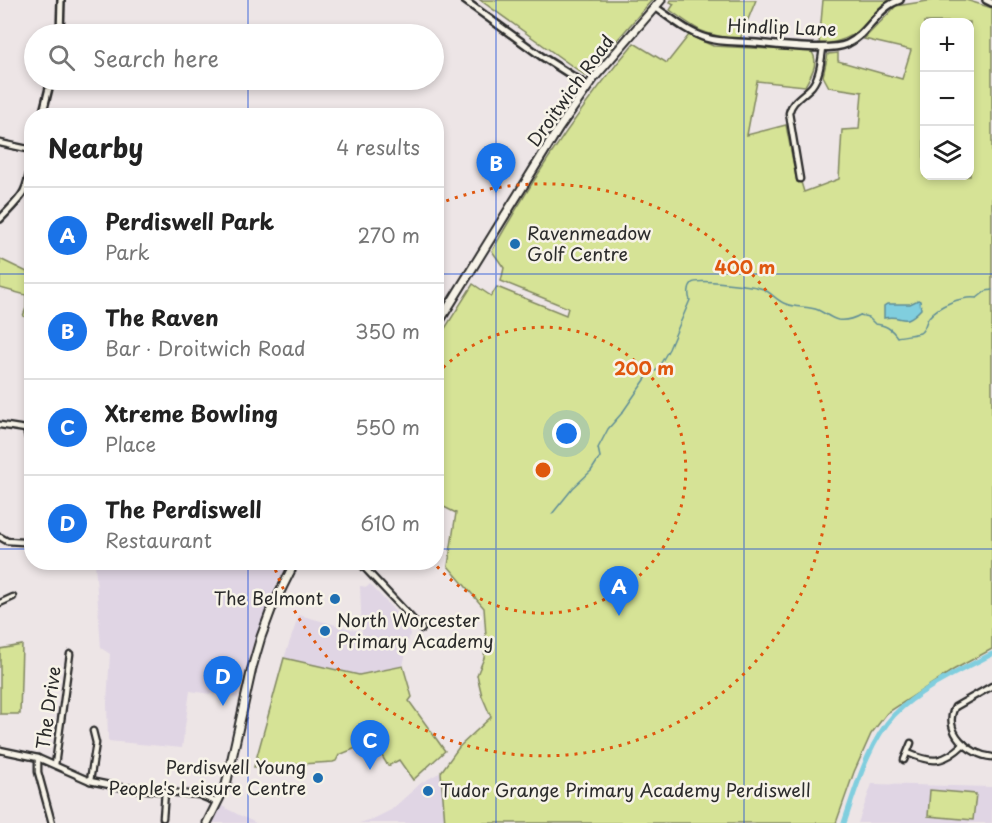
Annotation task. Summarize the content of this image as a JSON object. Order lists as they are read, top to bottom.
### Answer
{
  "streets": {
    "main road": ["Droitwich Road"],
    "street": ["Hindlip Lane", "The Drive"]
  },
  "crossings": [
    ["Hindlip Lane", "Droitwich Road"]
  ],
  "places": [
    "Ravenmeadow Golf Centre",
    "The Belmont",
    "North Worcester Primary Academy",
    "Perdiswell Young People's Leisure Centre",
    "Tudor Grange Primary Academy Perdiswell"
  ],
  "page": {
    "map_buttons": ["+", "−"],
    "search": "Search here",
    "heading": ["Nearby", "4 results"],
    "pins": [
      "B",
      "A",
      "D",
      "C"
    ],
    "list": [
      {
        "mark": "A",
        "name": "Perdiswell Park",
        "note": "Park",
        "value": "270 m"
      },
      {
        "mark": "B",
        "name": "The Raven",
        "note": "Bar · Droitwich Road",
        "value": "350 m"
      },
      {
        "mark": "C",
        "name": "Xtreme Bowling",
        "note": "Place",
        "value": "550 m"
      },
      {
        "mark": "D",
        "name": "The Perdiswell",
        "note": "Restaurant",
        "value": "610 m"
      }
    ]
  },
  "rings": ["400 m", "200 m"]
}
